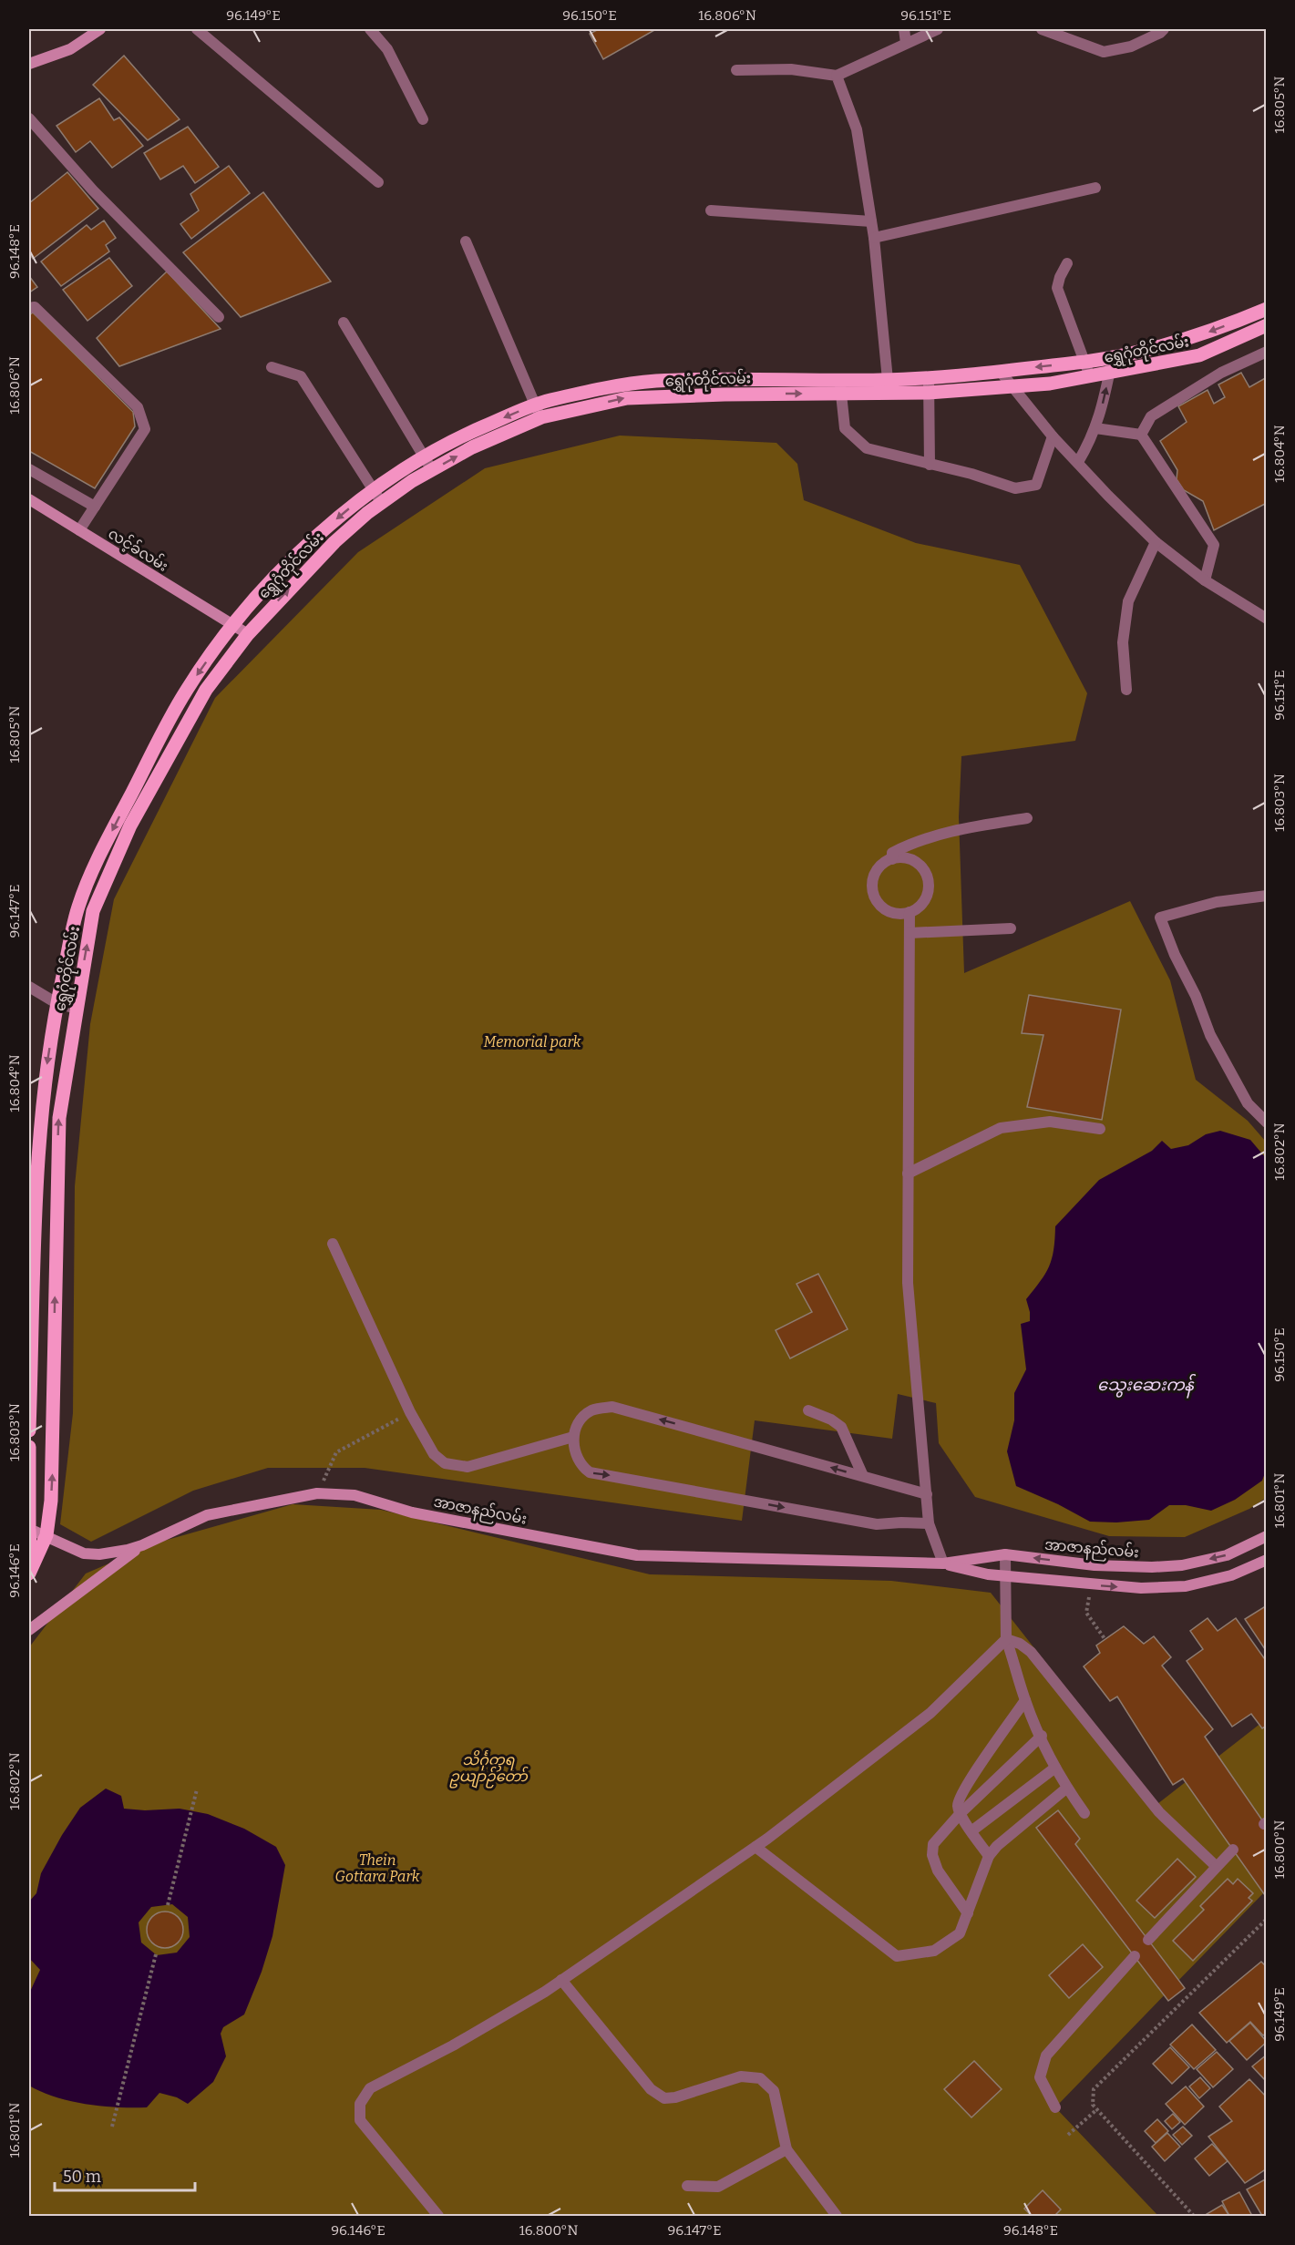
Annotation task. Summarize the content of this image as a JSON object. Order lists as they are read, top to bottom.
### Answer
{
  "streets": {
    "main road": ["ရွှေဂုံတိုင်လမ်း", "လင့်ခ်လမ်း", "အာဇာနည်လမ်း"]
  },
  "crossings": [
    ["ရွှေဂုံတိုင်လမ်း", "လင့်ခ်လမ်း"],
    ["ရွှေဂုံတိုင်လမ်း", "အာဇာနည်လမ်း"]
  ],
  "water": ["သွေးဆေးကန်"],
  "parks": ["Memorial park", "သိင်္ဂုတ္တရ ဥယျာဉ်တော်", "Thein Gottara Park"],
  "scale_bar": "50 m",
  "coordinates": [
    "96.149°E",
    "96.150°E",
    "16.806°N",
    "96.151°E",
    "16.805°N",
    "96.148°E",
    "16.804°N",
    "16.803°N",
    "96.147°E",
    "16.802°N",
    "16.801°N",
    "96.146°E",
    "16.800°N"
  ]
}
